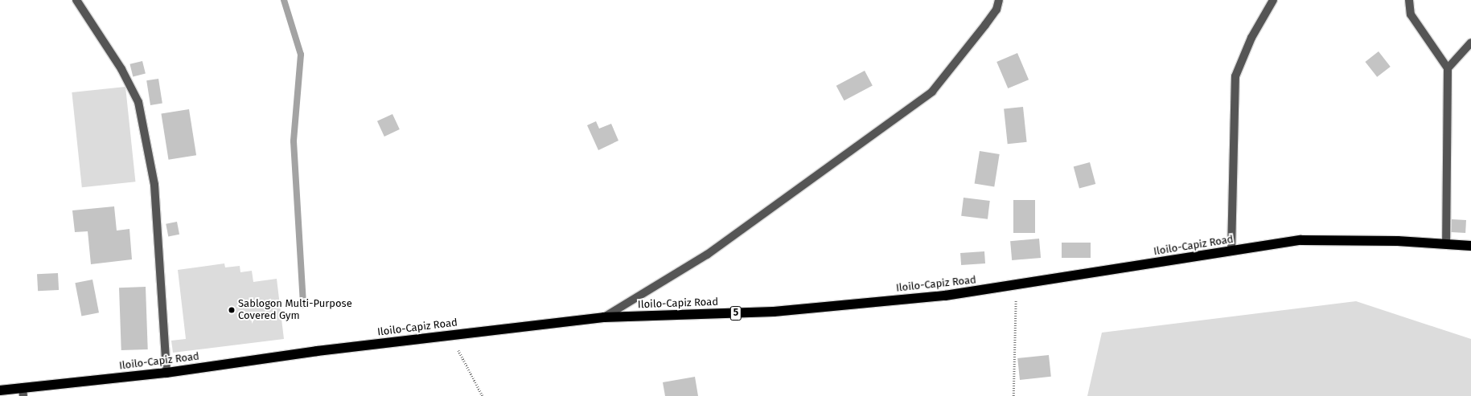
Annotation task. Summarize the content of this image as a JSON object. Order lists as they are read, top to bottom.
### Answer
{
  "streets": {
    "highway": ["Iloilo-Capiz Road", "5"]
  },
  "places": ["Sablogon Multi-Purpose Covered Gym"]
}
